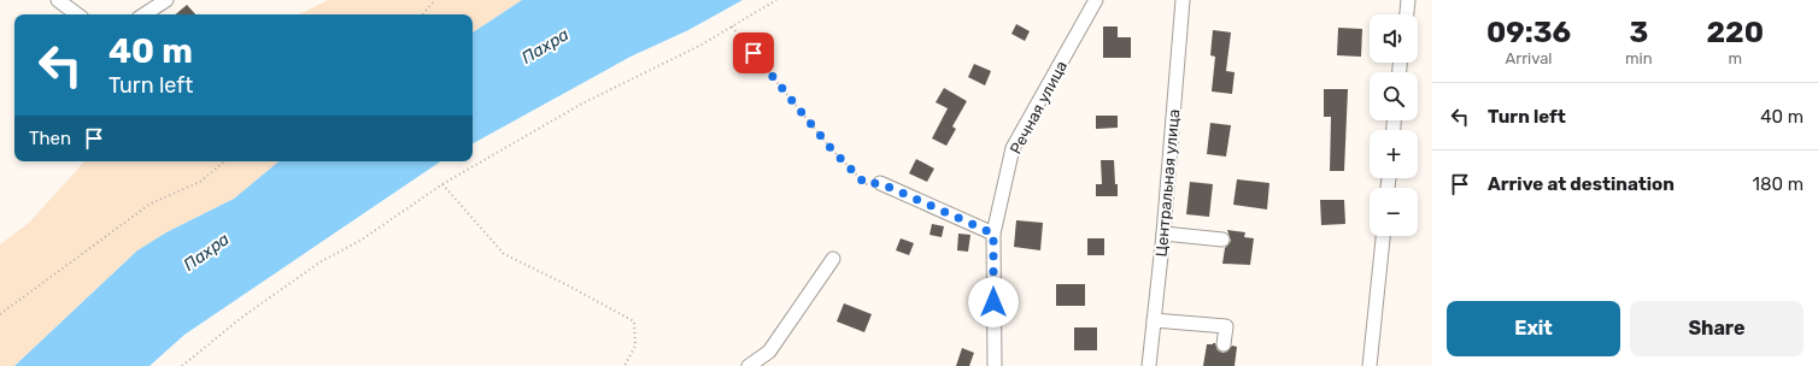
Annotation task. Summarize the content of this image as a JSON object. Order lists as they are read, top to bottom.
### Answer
{
  "streets": {
    "street": ["Речная улица", "Центральная улица"]
  },
  "water": ["Пахра"],
  "page": {
    "eta": [
      "09:36",
      "Arrival",
      "3",
      "min",
      "220",
      "m"
    ],
    "map_buttons": ["+", "−"],
    "turn": ["40 m", "Turn left"],
    "list": [
      {
        "name": "Turn left",
        "value": "40 m"
      },
      {
        "name": "Arrive at destination",
        "value": "180 m"
      }
    ],
    "then": "Then",
    "buttons": ["Exit", "Share"]
  }
}
